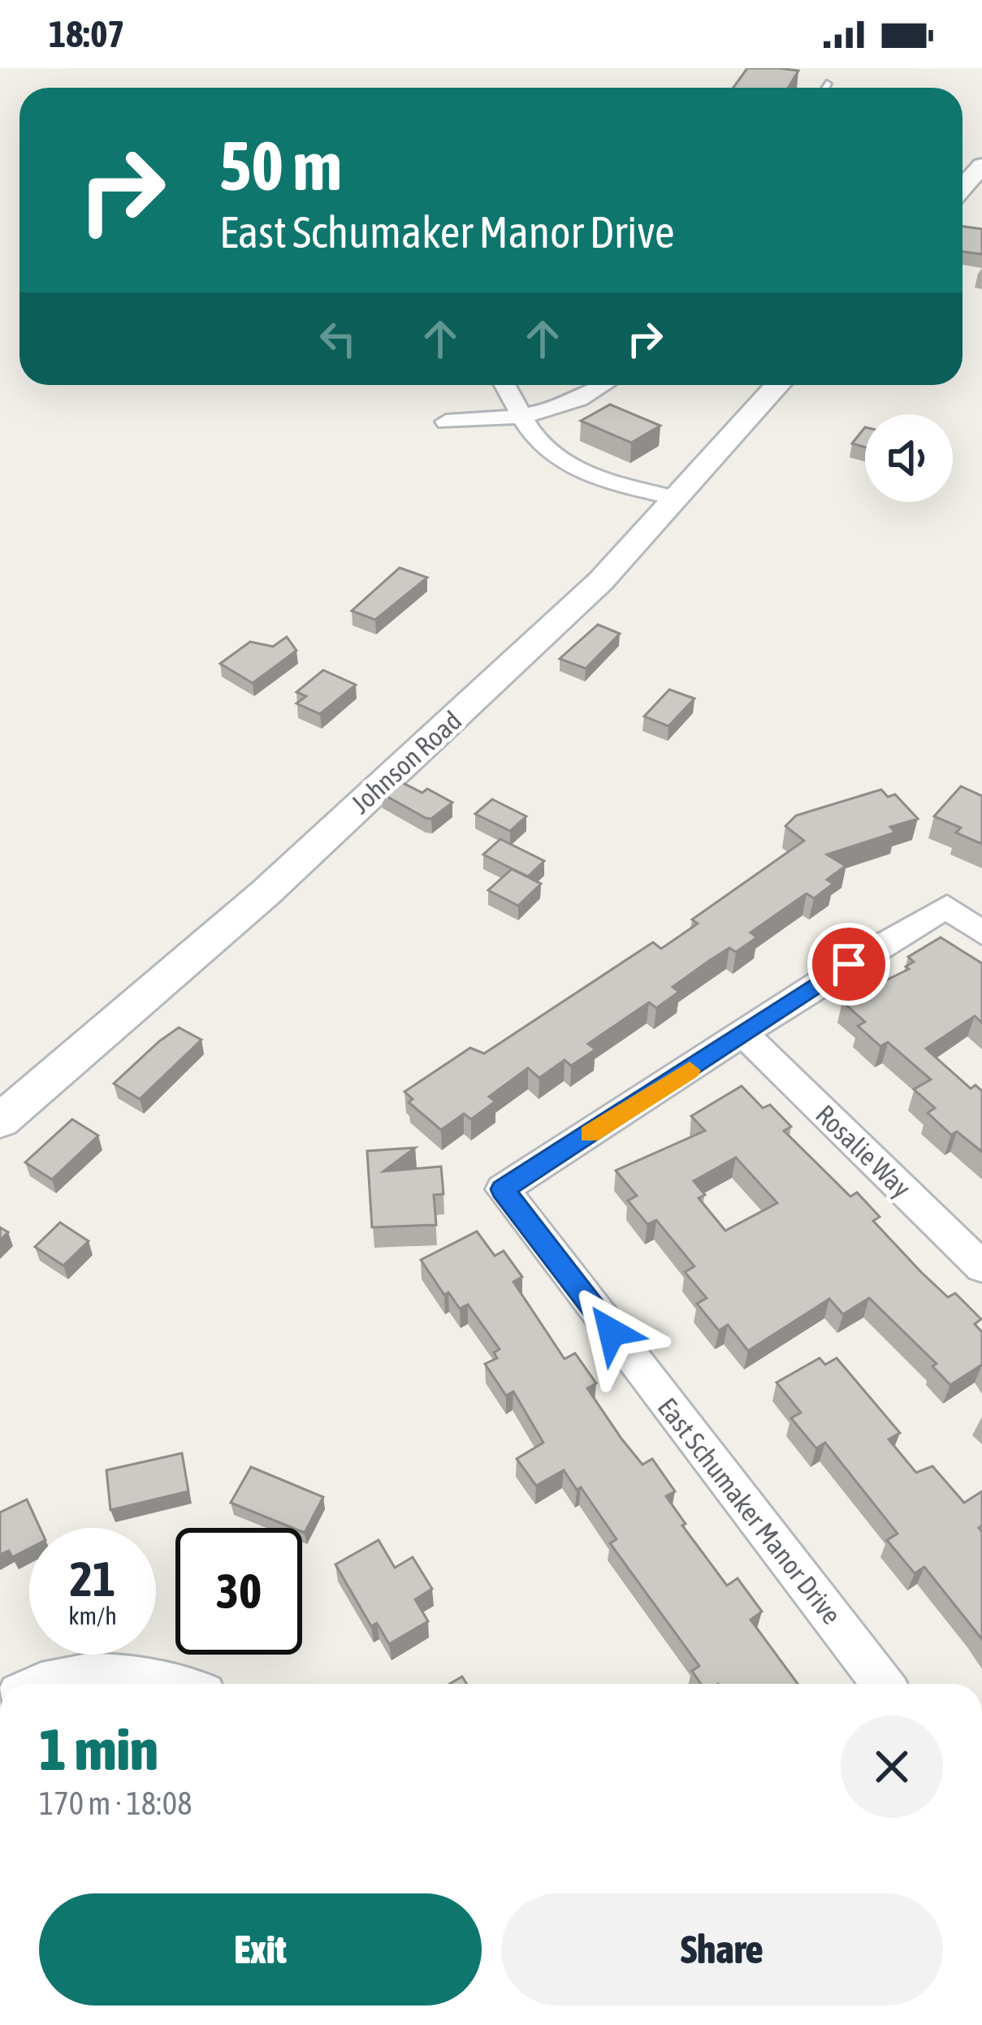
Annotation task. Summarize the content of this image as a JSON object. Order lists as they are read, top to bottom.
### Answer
{
  "streets": {
    "street": ["Johnson Road", "Rosalie Way", "East Schumaker Manor Drive"]
  },
  "crossings": [
    ["Rosalie Way", "East Schumaker Manor Drive"]
  ],
  "page": {
    "status": "18:07",
    "turn": ["50 m", "East Schumaker Manor Drive"],
    "speed": "21 km/h",
    "limit": "30",
    "heading": ["1 min", "170 m · 18:08"],
    "buttons": ["Exit", "Share"]
  }
}
